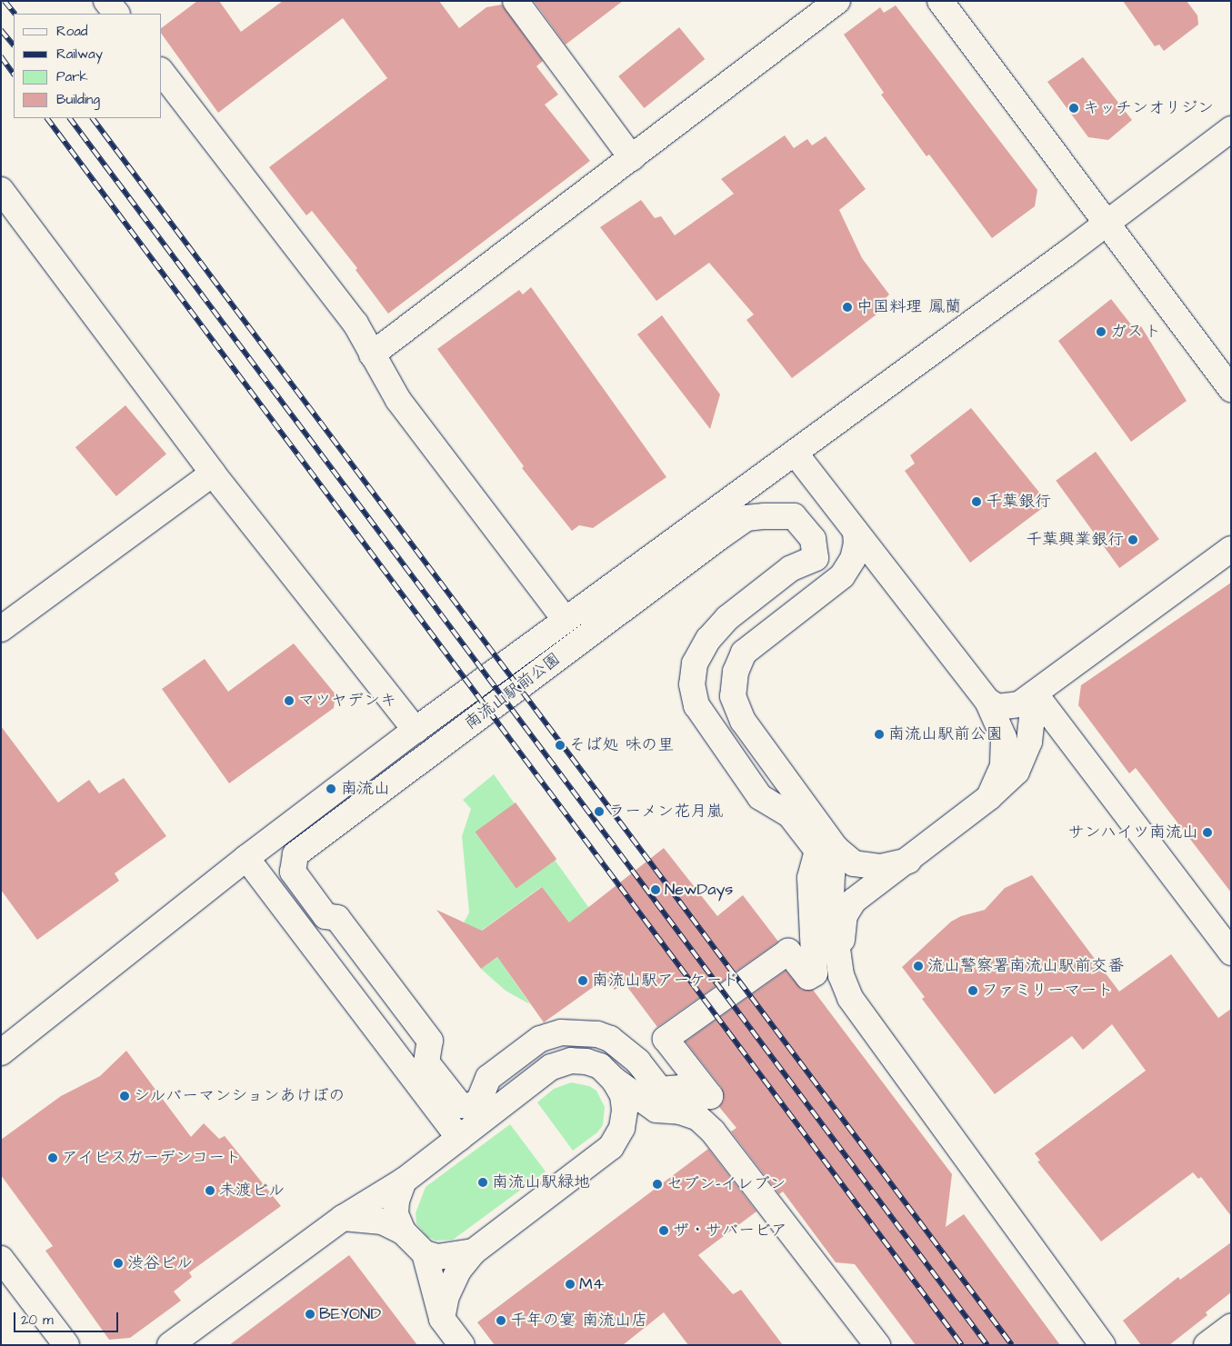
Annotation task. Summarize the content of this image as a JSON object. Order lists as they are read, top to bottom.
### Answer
{
  "streets": {
    "street": ["南流山駅前公園"]
  },
  "places": [
    "キッチンオリジン",
    "中国料理 鳳蘭",
    "ガスト",
    "千葉銀行",
    "千葉興業銀行",
    "マツヤデンキ",
    "南流山駅前公園",
    "そば処 味の里",
    "南流山",
    "ラーメン花月嵐",
    "サンハイツ南流山",
    "NewDays",
    "流山警察署南流山駅前交番",
    "南流山駅アーケード",
    "ファミリーマート",
    "シルバーマンションあけぼの",
    "アイビスガーデンコート",
    "南流山駅緑地",
    "セブン-イレブン",
    "未渡ビル",
    "ザ・サバービア",
    "渋谷ビル",
    "M4",
    "BEYOND",
    "千年の宴 南流山店"
  ],
  "legend": [
    "Road",
    "Railway",
    "Park",
    "Building"
  ],
  "scale_bar": "20 m"
}
